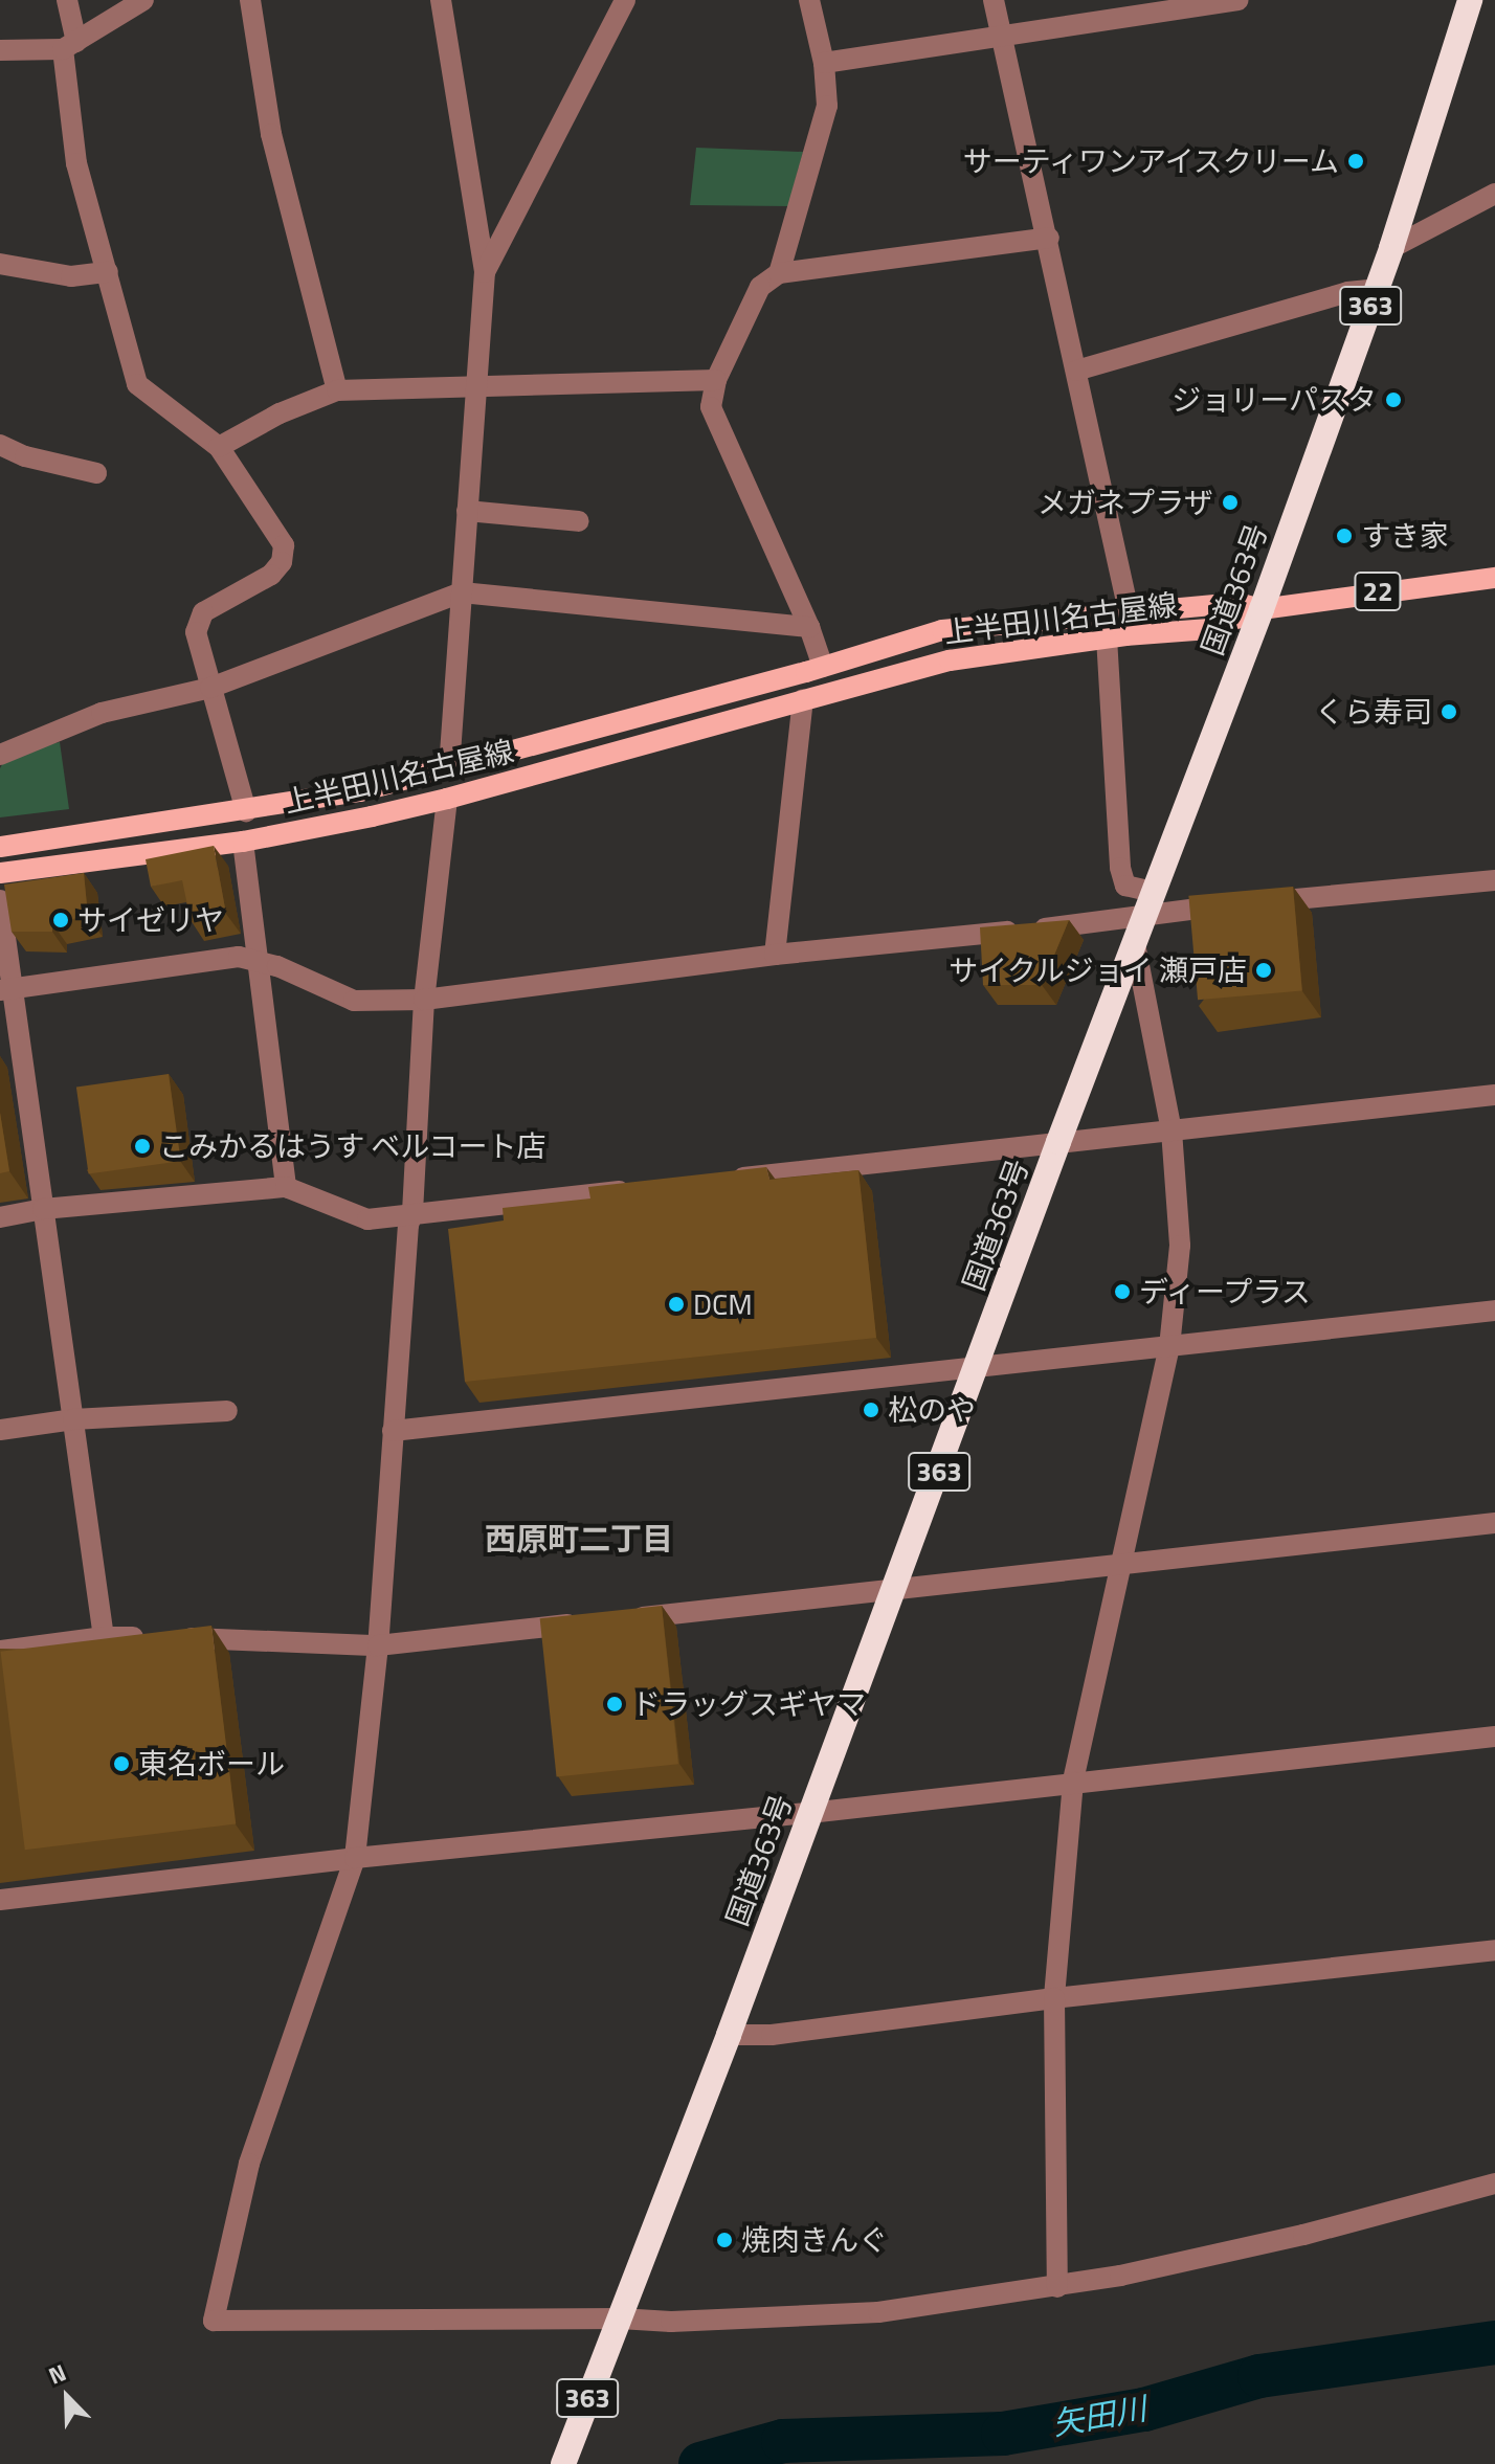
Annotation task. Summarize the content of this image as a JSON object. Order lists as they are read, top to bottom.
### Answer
{
  "streets": {
    "highway": ["363", "国道363号"],
    "main road": ["22", "上半田川名古屋線"]
  },
  "crossings": [
    ["国道363号", "22"],
    ["国道363号", "上半田川名古屋線"],
    ["22", "上半田川名古屋線"]
  ],
  "districts": ["西原町二丁目"],
  "water": ["矢田川"],
  "places": [
    "サーティワンアイスクリーム",
    "ジョリーパスタ",
    "メガネプラザ",
    "すき家",
    "くら寿司",
    "サイゼリヤ",
    "サイクルジョイ 瀬戸店",
    "こみかるはうす ベルコート店",
    "ディープラス",
    "DCM",
    "松のや",
    "ドラッグスギヤマ",
    "東名ボール",
    "焼肉きんぐ"
  ],
  "north": "top left"
}
